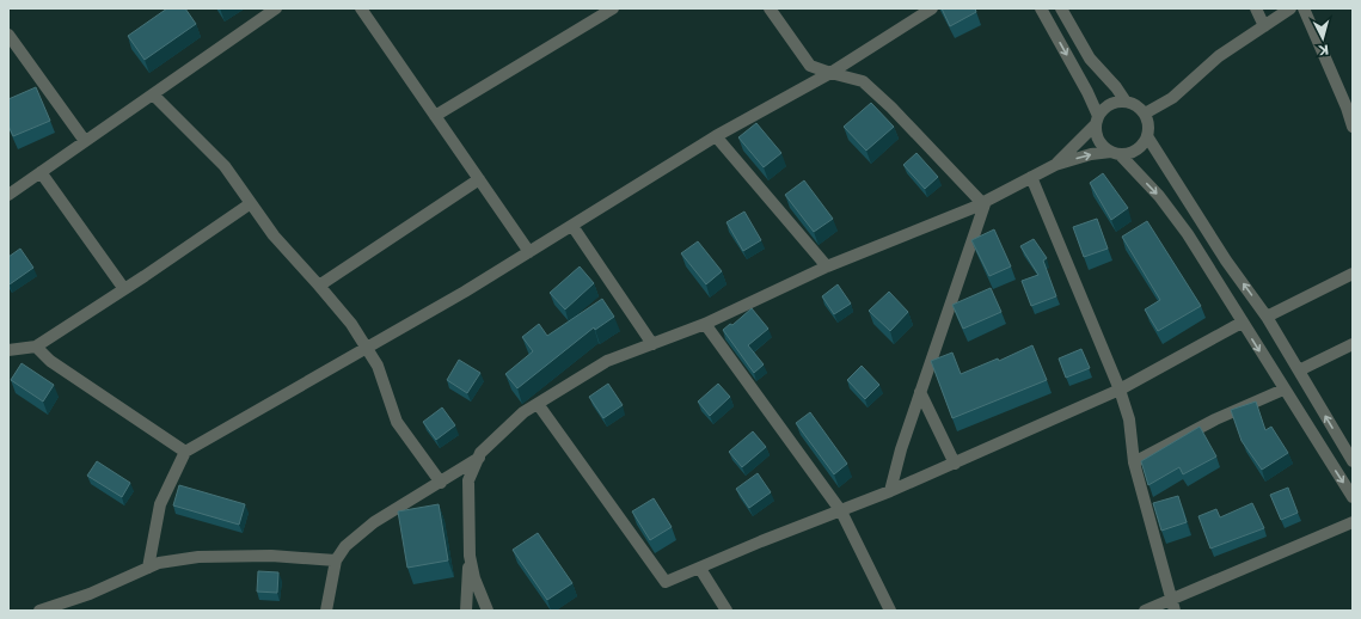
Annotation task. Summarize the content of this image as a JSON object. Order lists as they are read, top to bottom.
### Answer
{
  "north": "bottom"
}
